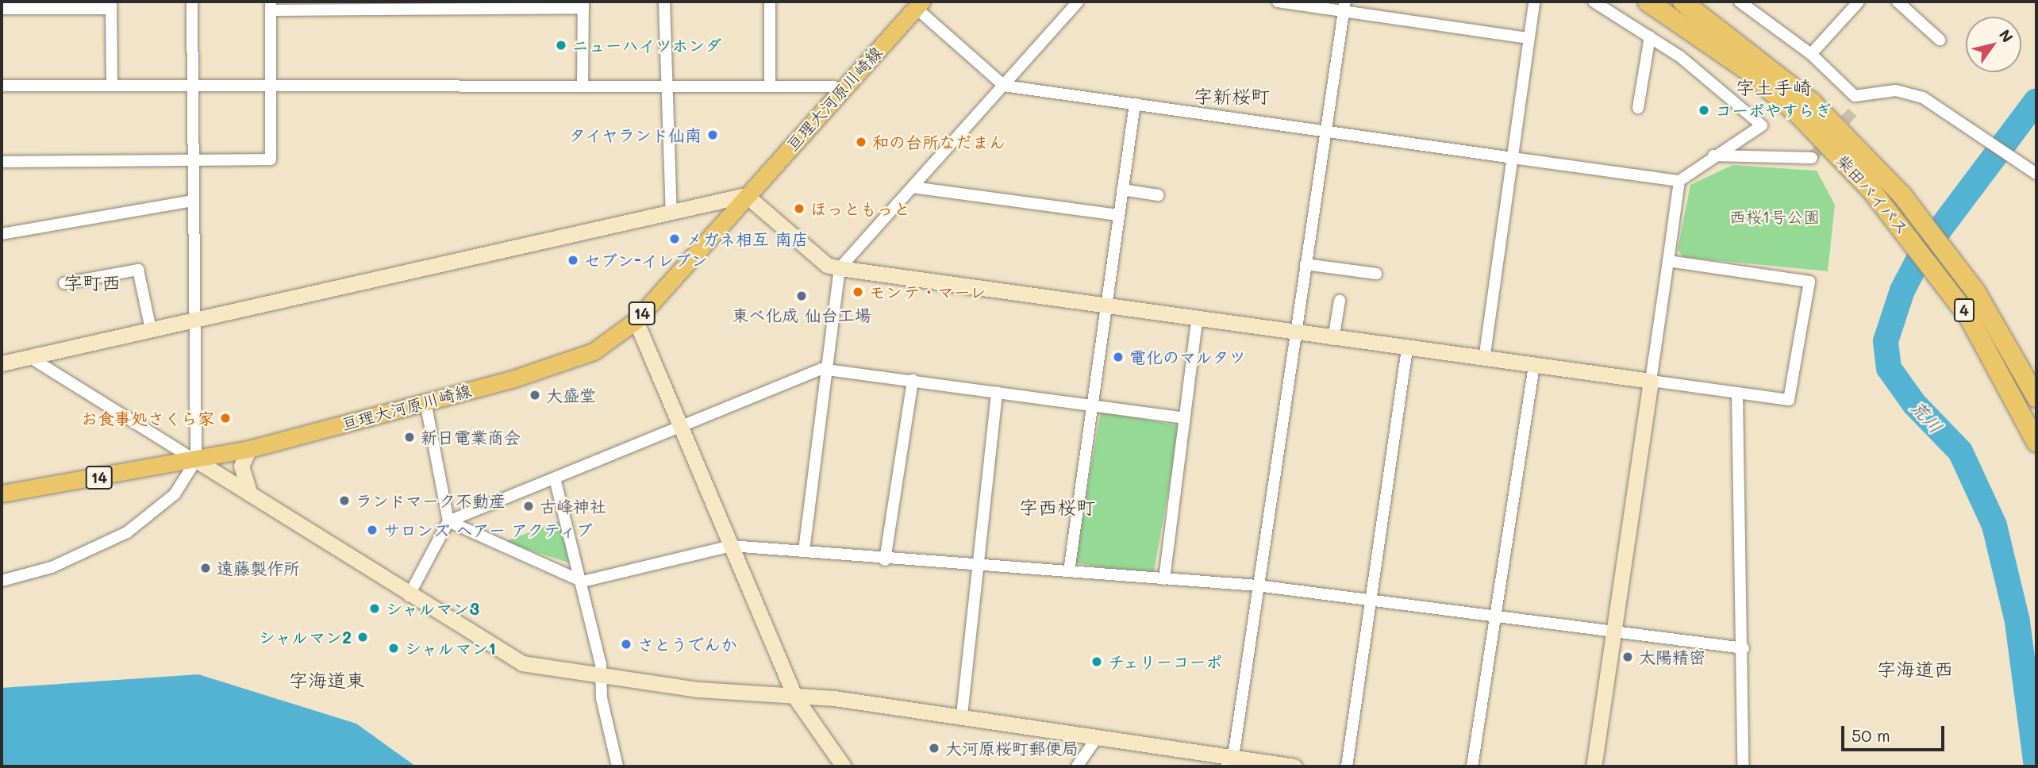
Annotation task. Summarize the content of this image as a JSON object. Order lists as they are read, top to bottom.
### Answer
{
  "streets": {
    "highway": ["柴田バイパス", "4"],
    "main road": ["亘理大河原川崎線", "14"]
  },
  "districts": [
    "字土手崎",
    "字新桜町",
    "字町西",
    "字西桜町",
    "字海道西",
    "字海道東"
  ],
  "water": ["荒川"],
  "parks": ["西桜1号公園"],
  "places": [
    "ニューハイツホンダ",
    "コーポやすらぎ",
    "タイヤランド仙南",
    "和の台所なだまん",
    "ほっともっと",
    "メガネ相互 南店",
    "セブン-イレブン",
    "モンテ・マーレ",
    "東ベ化成 仙台工場",
    "電化のマルタツ",
    "大盛堂",
    "お食事処さくら家",
    "新日電業商会",
    "ランドマーク不動産",
    "古峰神社",
    "サロンズ ヘアー アクティブ",
    "遠藤製作所",
    "シャルマン3",
    "シャルマン2",
    "さとうでんか",
    "シャルマン1",
    "太陽精密",
    "チェリーコーポ",
    "大河原桜町郵便局"
  ],
  "scale_bar": "50 m",
  "north": "top right"
}
